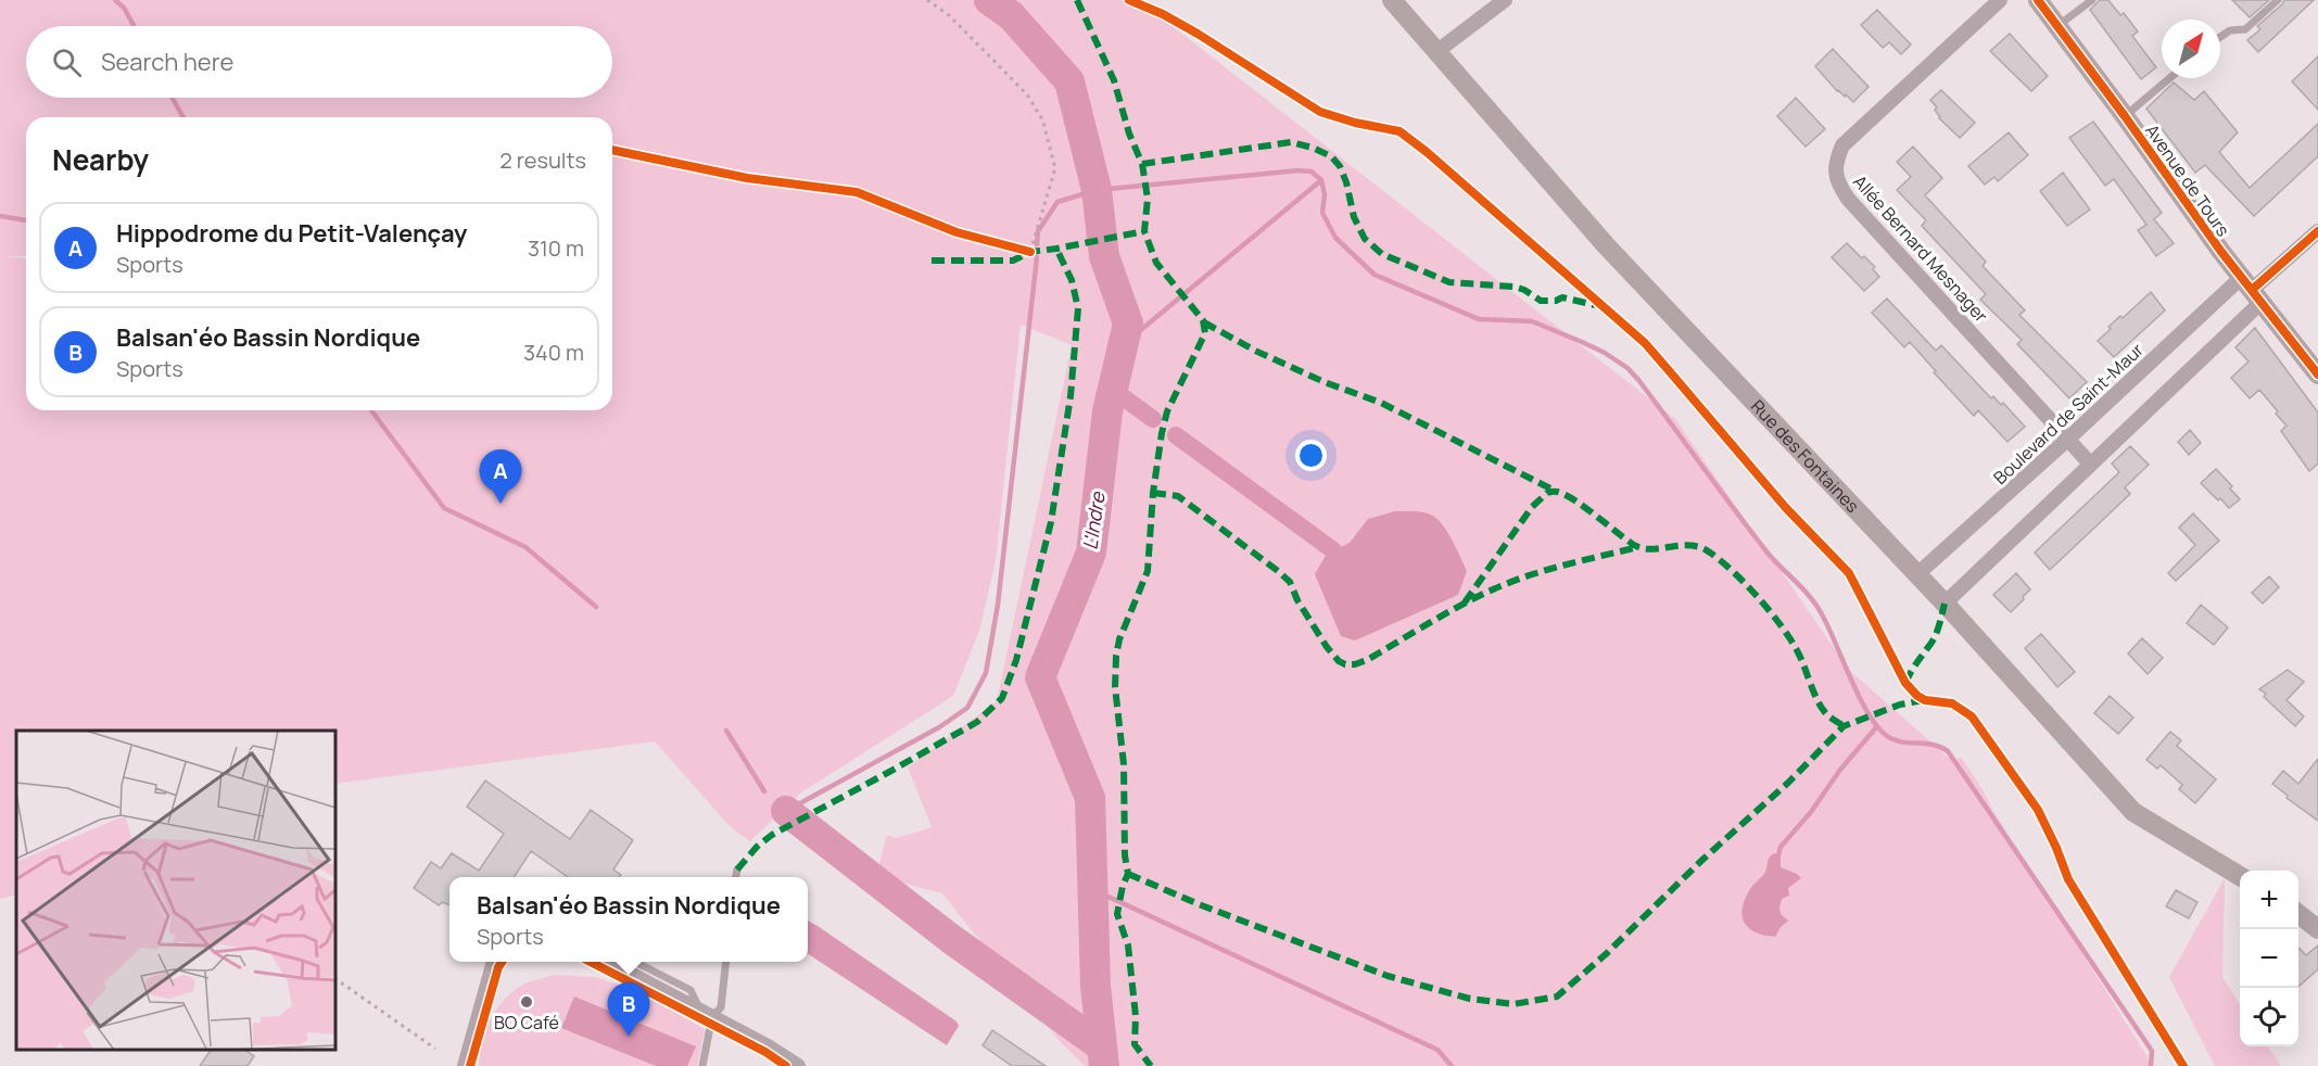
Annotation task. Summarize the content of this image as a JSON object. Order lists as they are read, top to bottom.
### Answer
{
  "streets": {
    "street": [
      "Avenue de Tours",
      "Allée Bernard Mesnager",
      "Boulevard de Saint-Maur",
      "Rue des Fontaines"
    ]
  },
  "crossings": [
    ["Avenue de Tours", "Boulevard de Saint-Maur"],
    ["Allée Bernard Mesnager", "Boulevard de Saint-Maur"],
    ["Boulevard de Saint-Maur", "Rue des Fontaines"]
  ],
  "water": ["L'Indre"],
  "places": ["BO Café"],
  "north": "top right",
  "page": {
    "search": "Search here",
    "heading": ["Nearby", "2 results"],
    "list": [
      {
        "mark": "A",
        "name": "Hippodrome du Petit-Valençay",
        "note": "Sports",
        "value": "310 m"
      },
      {
        "mark": "B",
        "name": "Balsan'éo Bassin Nordique",
        "note": "Sports",
        "value": "340 m"
      }
    ],
    "pins": ["A", "B"],
    "map_buttons": ["+", "−"],
    "popup": ["Balsan'éo Bassin Nordique", "Sports"]
  }
}
